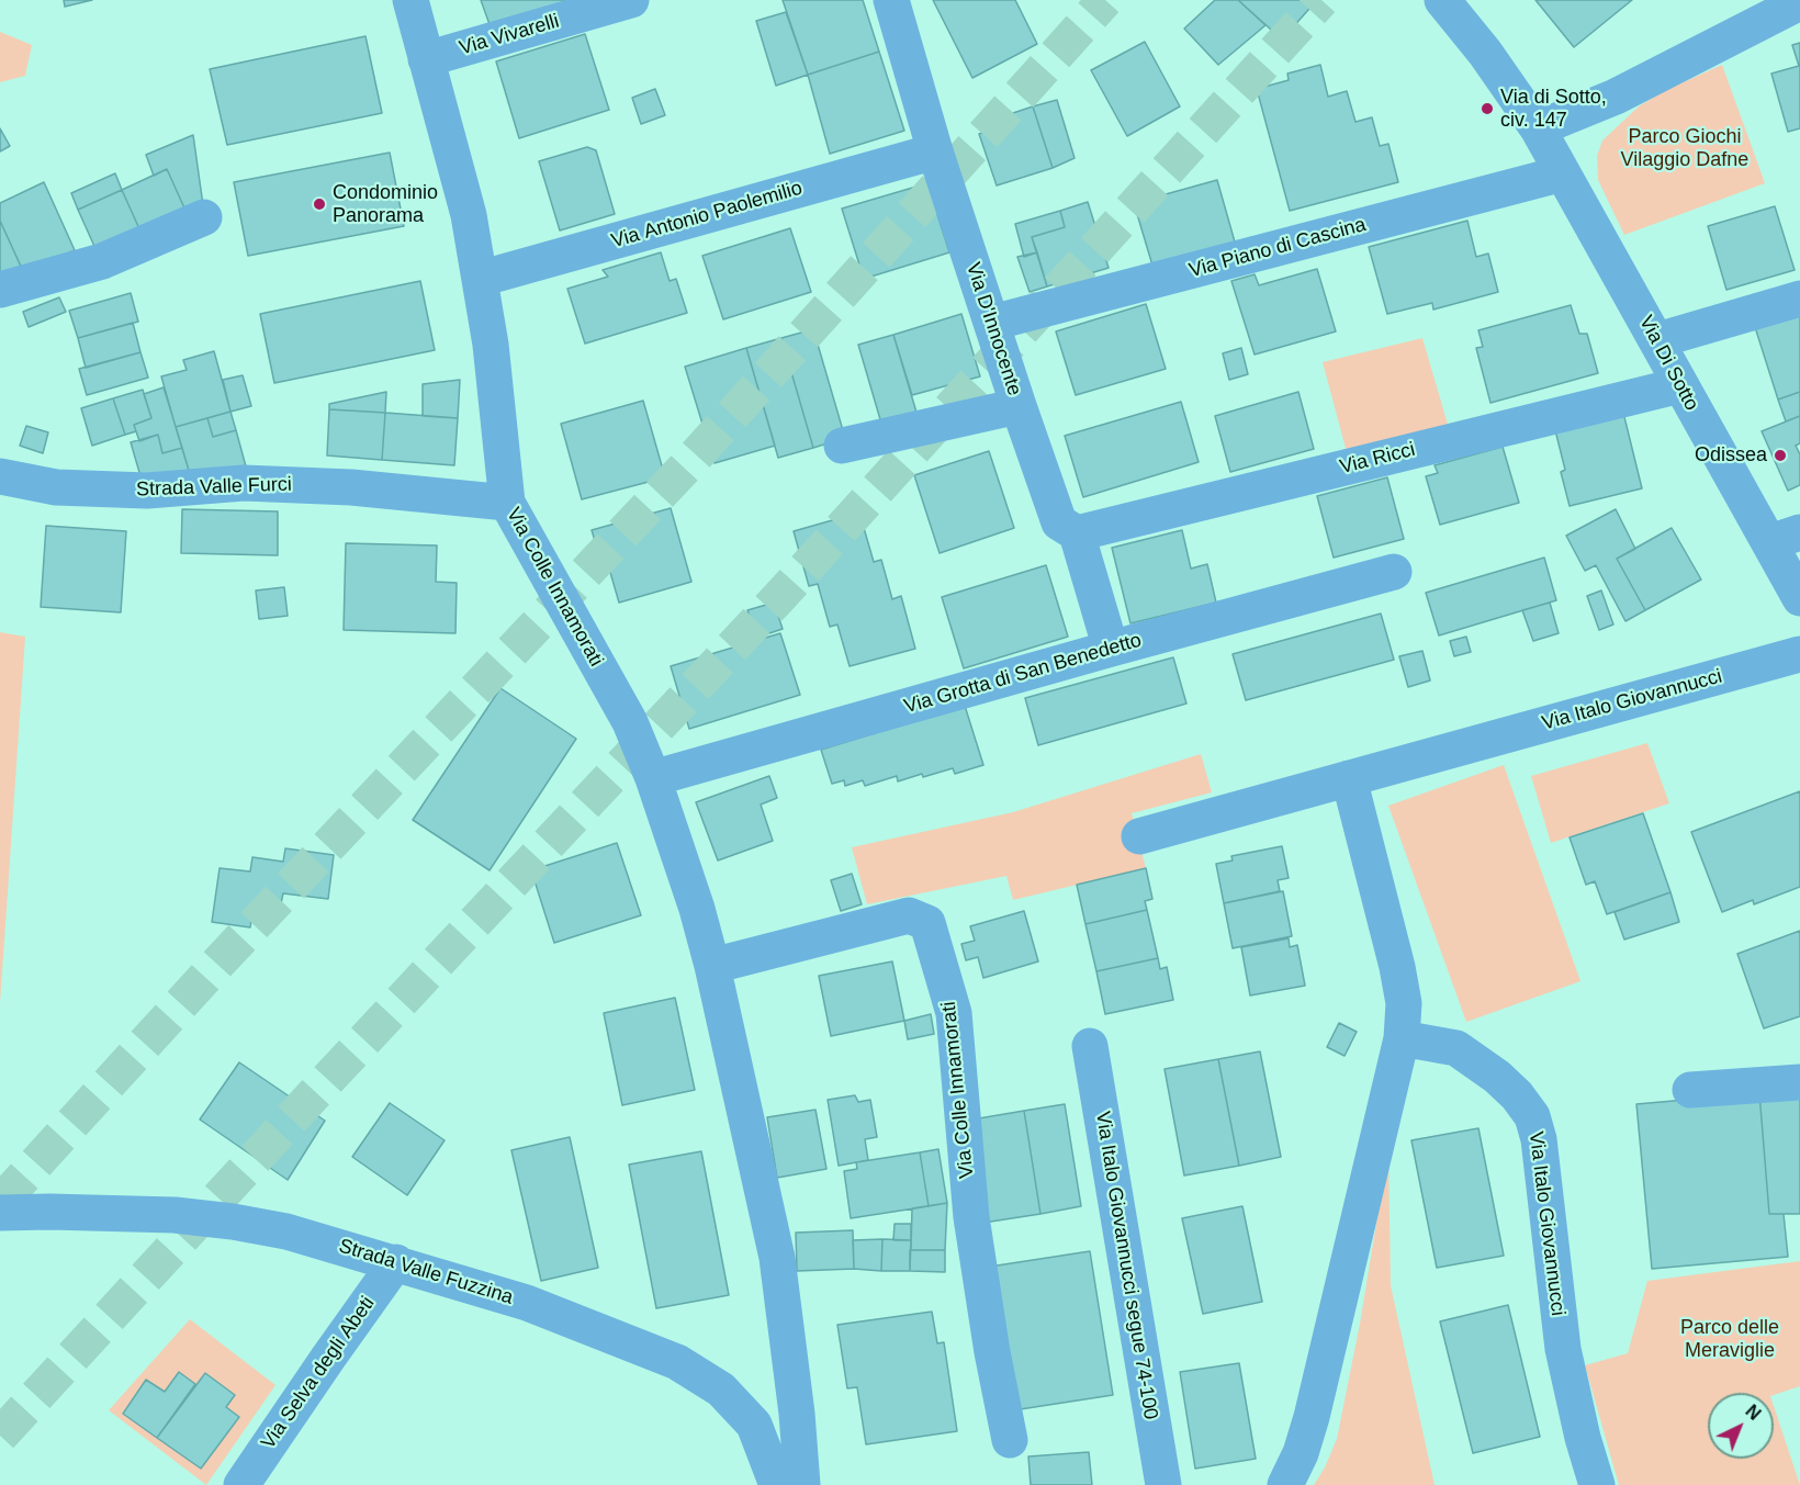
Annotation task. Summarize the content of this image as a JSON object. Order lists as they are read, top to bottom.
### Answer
{
  "streets": {
    "street": [
      "Via Vivarelli",
      "Via Antonio Paolemilio",
      "Via Piano di Cascina",
      "Via D'Innocente",
      "Via Di Sotto",
      "Via Ricci",
      "Strada Valle Furci",
      "Via Colle Innamorati",
      "Via Grotta di San Benedetto",
      "Via Italo Giovannucci",
      "Via Italo Giovannucci segue 74-100",
      "Strada Valle Fuzzina",
      "Via Selva degli Abeti"
    ]
  },
  "crossings": [
    ["Via Vivarelli", "Via Colle Innamorati"],
    ["Via Antonio Paolemilio", "Via D'Innocente"],
    ["Via Antonio Paolemilio", "Via Colle Innamorati"],
    ["Via Piano di Cascina", "Via D'Innocente"],
    ["Via Piano di Cascina", "Via Di Sotto"],
    ["Via D'Innocente", "Via Ricci"],
    ["Via D'Innocente", "Via Grotta di San Benedetto"],
    ["Via Di Sotto", "Via Ricci"],
    ["Strada Valle Furci", "Via Colle Innamorati"],
    ["Via Colle Innamorati", "Via Grotta di San Benedetto"],
    ["Strada Valle Fuzzina", "Via Selva degli Abeti"]
  ],
  "parks": ["Parco Giochi Vilaggio Dafne", "Parco delle Meraviglie"],
  "places": ["Via di Sotto, civ. 147", "Condominio Panorama", "Odissea"],
  "north": "top right"
}
